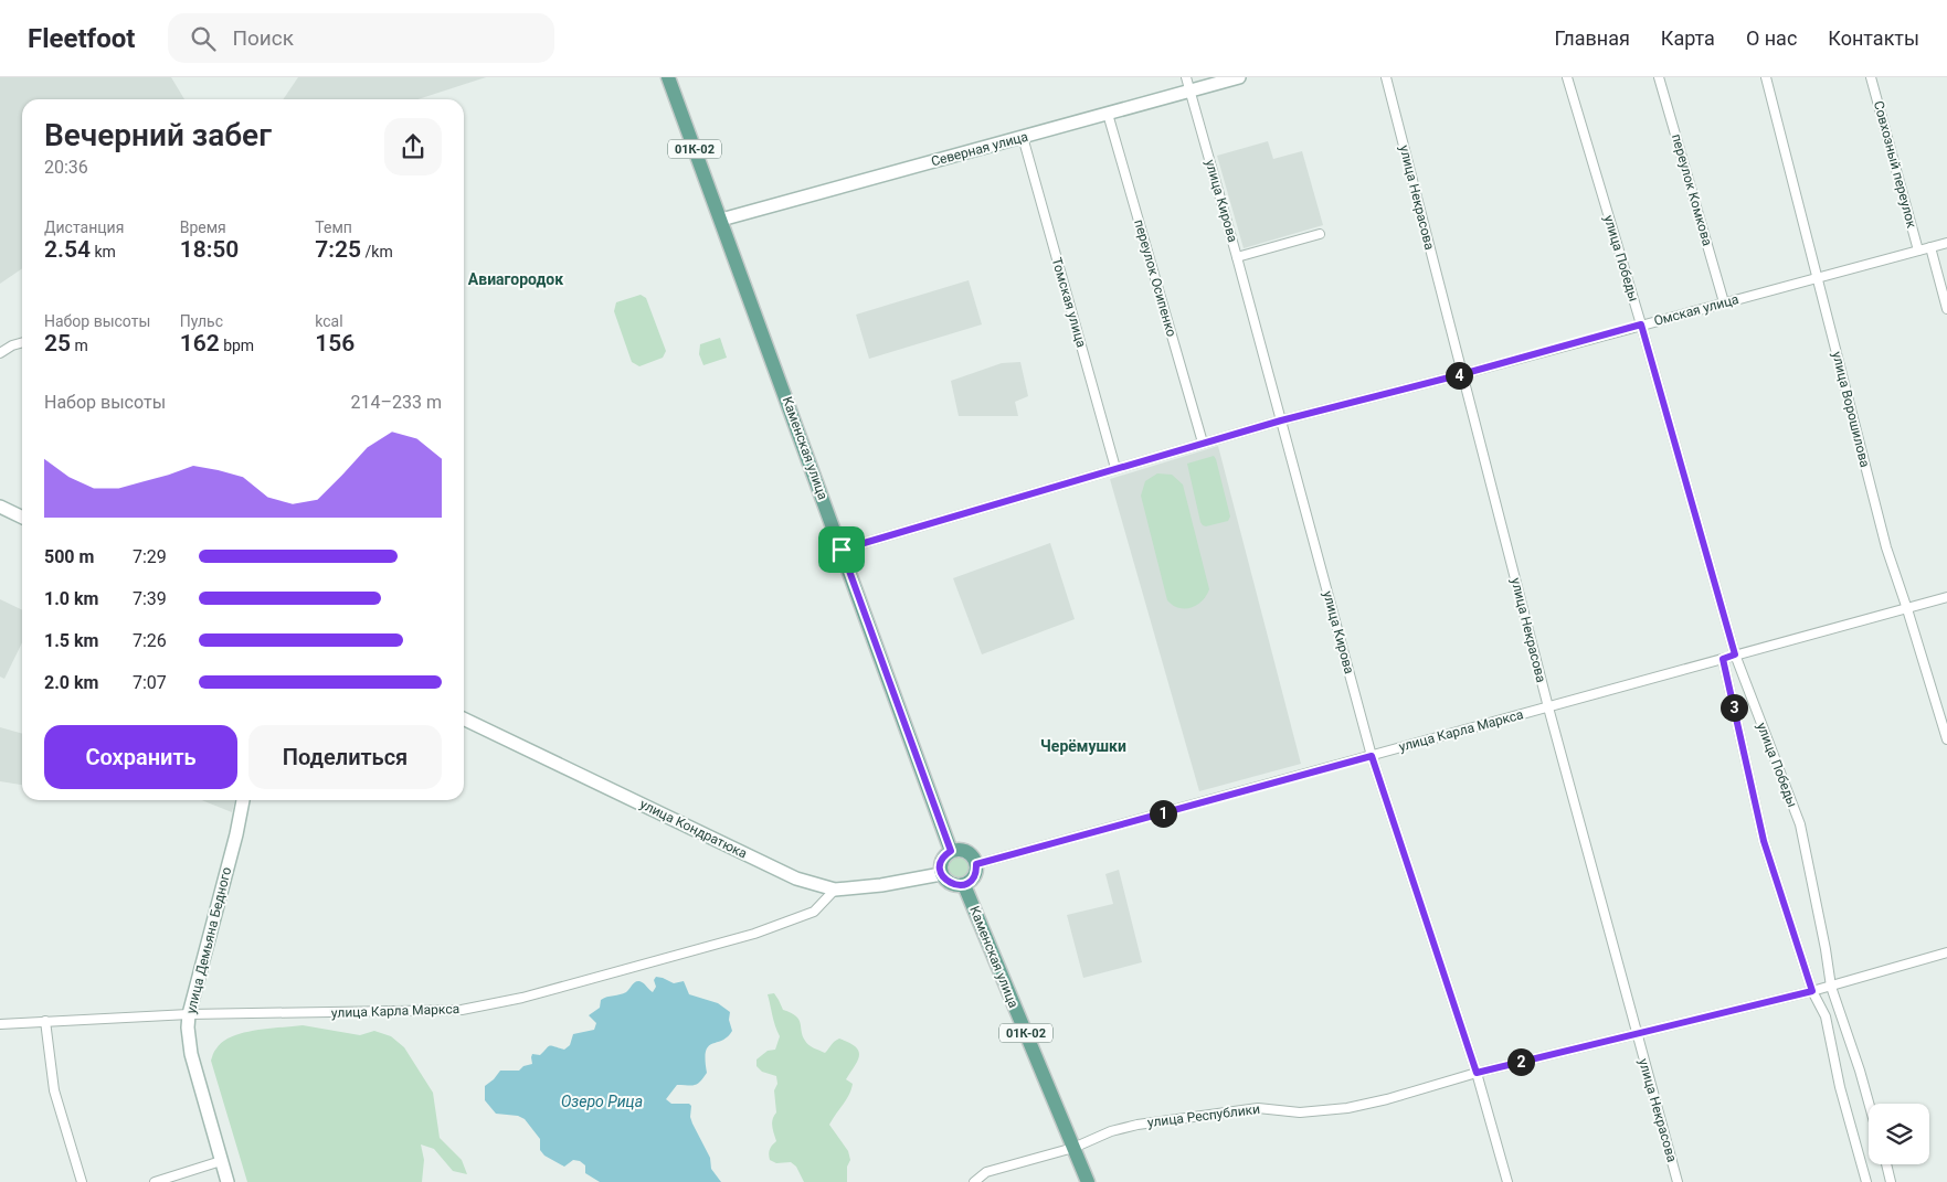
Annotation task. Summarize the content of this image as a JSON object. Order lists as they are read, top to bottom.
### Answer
{
  "streets": {
    "main road": ["01К-02", "Каменская улица"],
    "street": [
      "Северная улица",
      "Совхозный переулок",
      "переулок Комкова",
      "улица Некрасова",
      "улица Кирова",
      "улица Победы",
      "переулок Осипенко",
      "Томская улица",
      "Омская улица",
      "улица Ворошилова",
      "улица Карла Маркса",
      "улица Кондратюка",
      "улица Демьяна Бедного",
      "улица Республики"
    ]
  },
  "crossings": [
    ["Северная улица", "улица Кирова"],
    ["Северная улица", "переулок Осипенко"],
    ["Северная улица", "Томская улица"],
    ["Северная улица", "Каменская улица"],
    ["Совхозный переулок", "Омская улица"],
    ["переулок Комкова", "Омская улица"],
    ["улица Некрасова", "Омская улица"],
    ["улица Некрасова", "улица Карла Маркса"],
    ["улица Некрасова", "улица Республики"],
    ["улица Кирова", "Омская улица"],
    ["улица Кирова", "улица Карла Маркса"],
    ["улица Кирова", "улица Республики"],
    ["улица Победы", "Омская улица"],
    ["улица Победы", "улица Карла Маркса"],
    ["улица Победы", "улица Республики"],
    ["переулок Осипенко", "Омская улица"],
    ["Томская улица", "Омская улица"],
    ["Омская улица", "улица Ворошилова"],
    ["Омская улица", "Каменская улица"],
    ["улица Ворошилова", "улица Карла Маркса"],
    ["Каменская улица", "улица Карла Маркса"],
    ["Каменская улица", "улица Кондратюка"],
    ["Каменская улица", "улица Республики"],
    ["улица Карла Маркса", "улица Кондратюка"],
    ["улица Карла Маркса", "улица Демьяна Бедного"]
  ],
  "districts": ["Авиагородок", "Черёмушки"],
  "water": ["Озеро Рица"],
  "page": {
    "header": "Fleetfoot",
    "search": "Поиск",
    "nav": [
      "Главная",
      "Карта",
      "О нас",
      "Контакты"
    ],
    "heading": ["Вечерний забег", "20:36"],
    "stats": [
      ["Дистанция", "2.54 km"],
      ["Время", "18:50"],
      ["Темп", "7:25 /km"],
      ["Набор высоты", "25 m"],
      ["Пульс", "162 bpm"],
      ["kcal", "156"]
    ],
    "pins": [
      "4",
      "3",
      "1",
      "2"
    ],
    "chart": ["Набор высоты", "214–233 m"],
    "list": [
      {
        "name": "500 m",
        "note": "7:29"
      },
      {
        "name": "1.0 km",
        "note": "7:39"
      },
      {
        "name": "1.5 km",
        "note": "7:26"
      },
      {
        "name": "2.0 km",
        "note": "7:07"
      }
    ],
    "buttons": ["Сохранить", "Поделиться"]
  }
}
